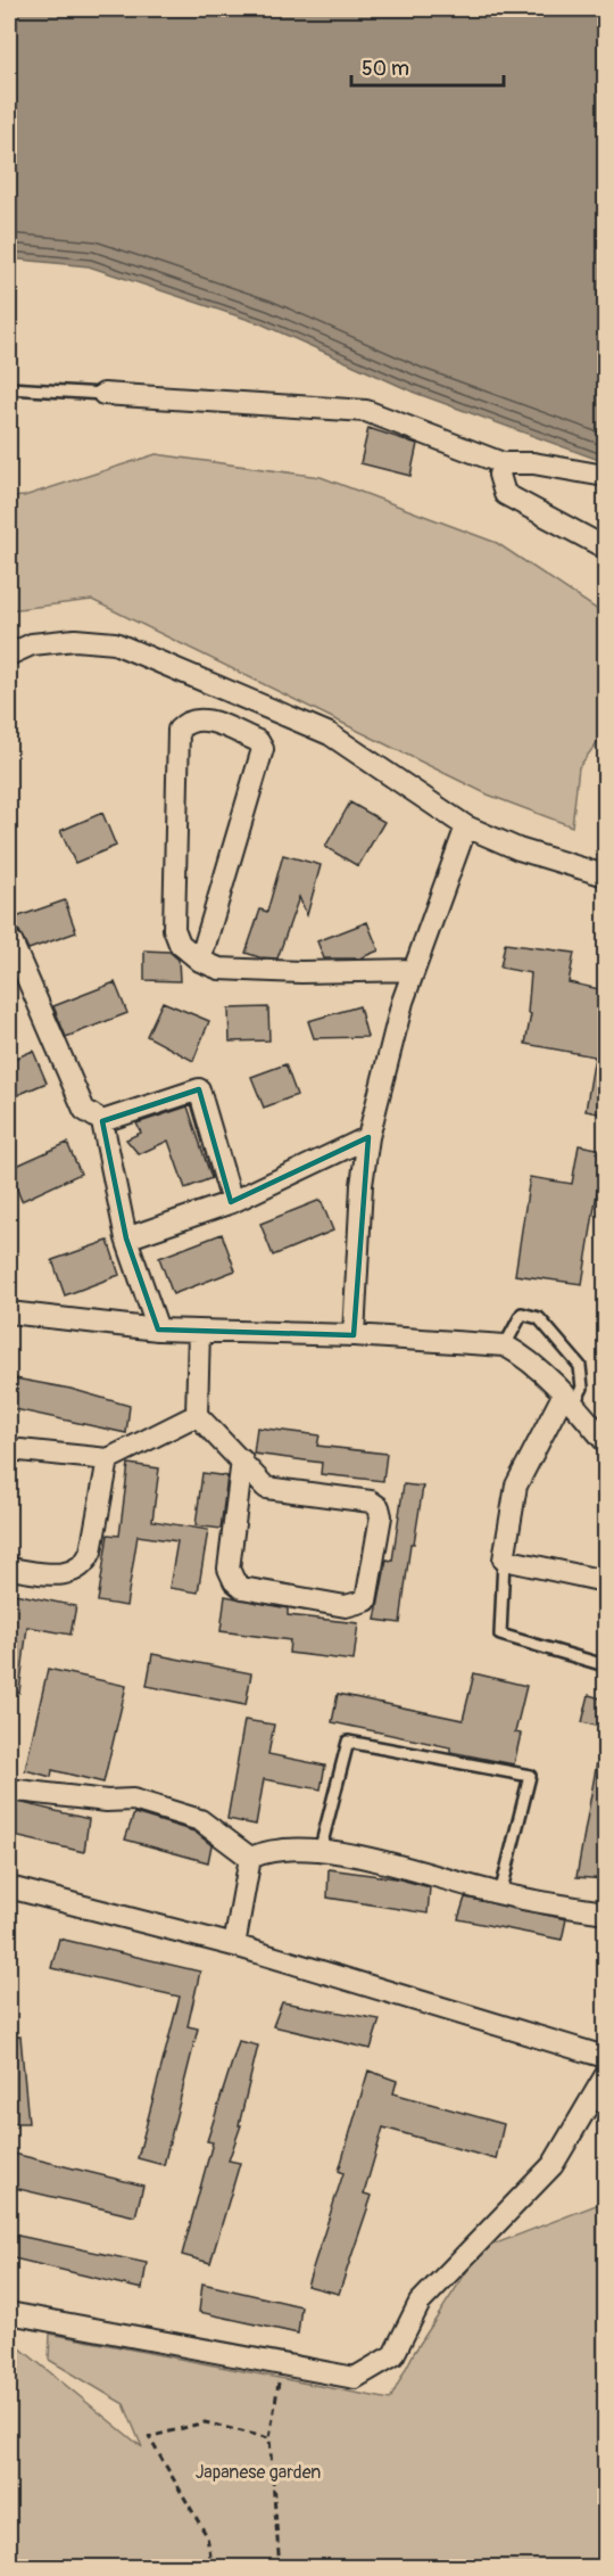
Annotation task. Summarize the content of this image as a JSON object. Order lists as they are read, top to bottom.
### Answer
{
  "parks": ["Japanese garden"],
  "scale_bar": "50 m"
}
